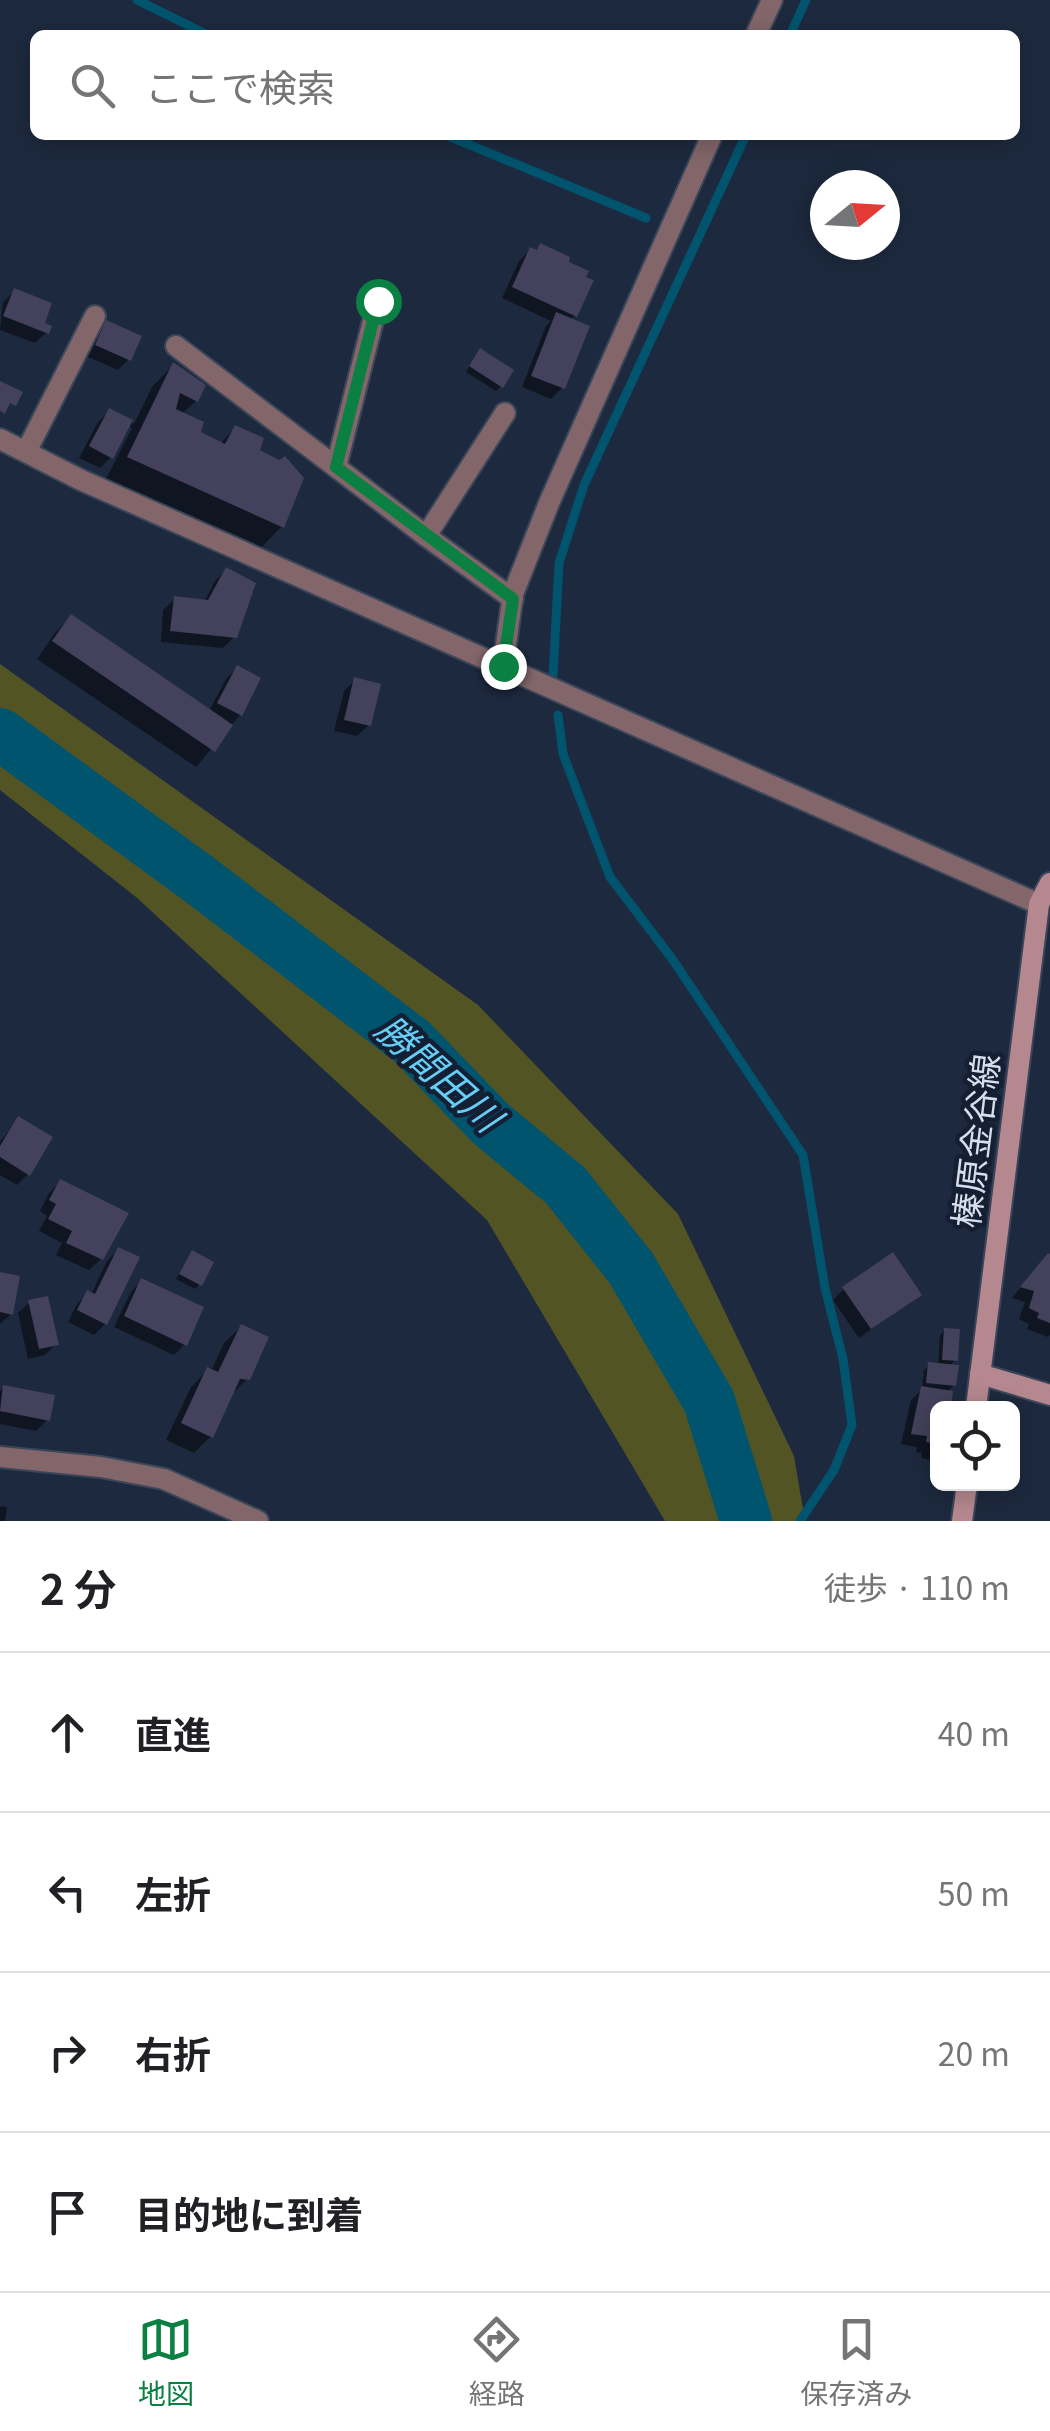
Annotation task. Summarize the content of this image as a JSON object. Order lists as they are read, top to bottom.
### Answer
{
  "streets": {
    "main road": ["榛原金谷線"]
  },
  "water": ["勝間田川"],
  "north": "right",
  "page": {
    "search": "ここで検索",
    "heading": ["2 分", "徒歩 · 110 m"],
    "list": [
      ["直進", "40 m"],
      ["左折", "50 m"],
      ["右折", "20 m"],
      "目的地に到着"
    ],
    "nav": ["地図", "経路", "保存済み"]
  }
}
